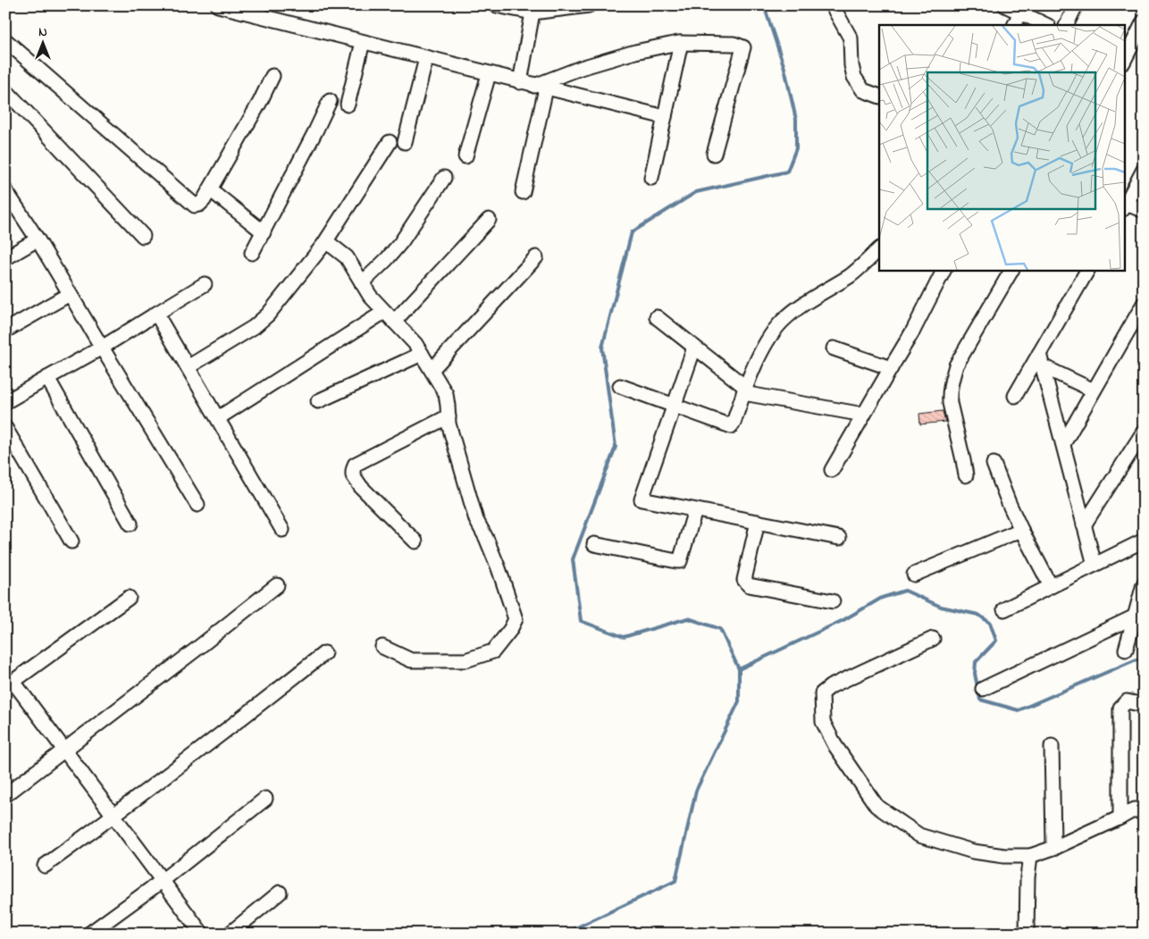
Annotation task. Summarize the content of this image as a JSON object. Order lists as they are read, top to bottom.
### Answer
{
  "north": "top"
}
